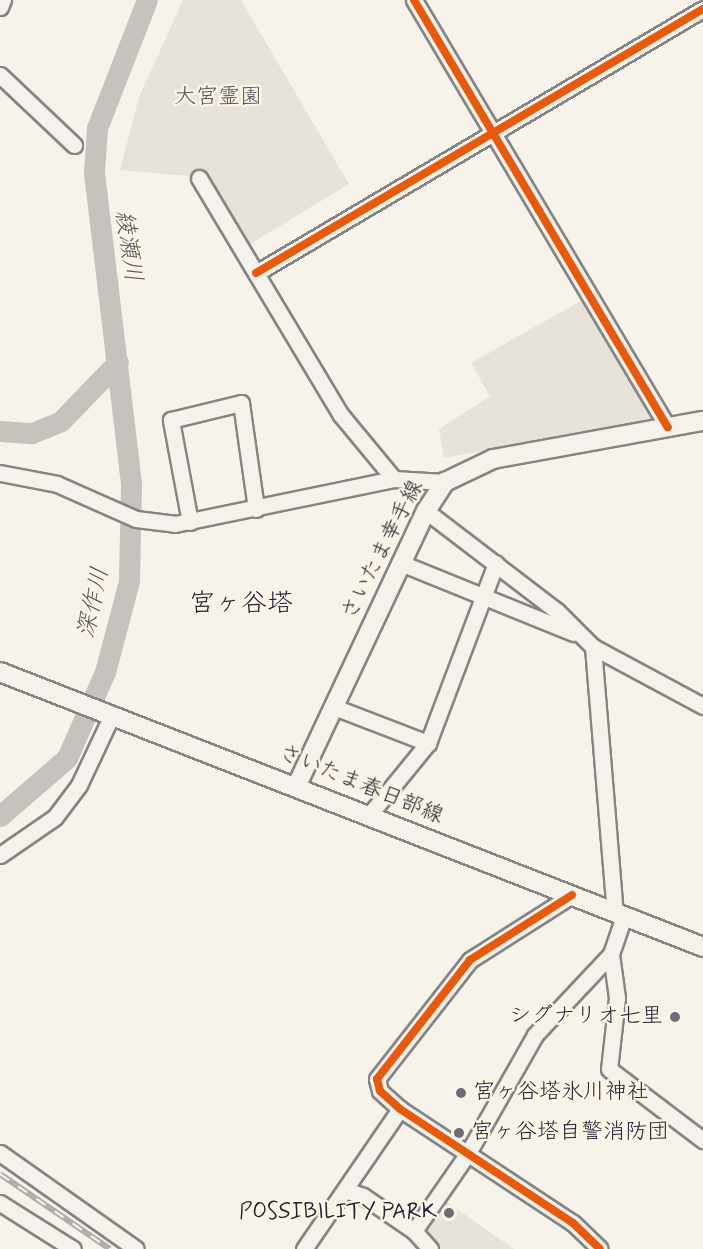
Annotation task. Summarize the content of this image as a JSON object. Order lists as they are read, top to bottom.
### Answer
{
  "streets": {
    "main road": ["さいたま幸手線", "さいたま春日部線"]
  },
  "crossings": [
    ["さいたま幸手線", "さいたま春日部線"]
  ],
  "districts": ["宮ヶ谷塔"],
  "water": ["綾瀬川", "深作川"],
  "parks": ["大宮霊園"],
  "places": [
    "シグナリオ七里",
    "宮ヶ谷塔氷川神社",
    "宮ヶ谷塔自警消防団",
    "POSSIBILITY PARK"
  ]
}
